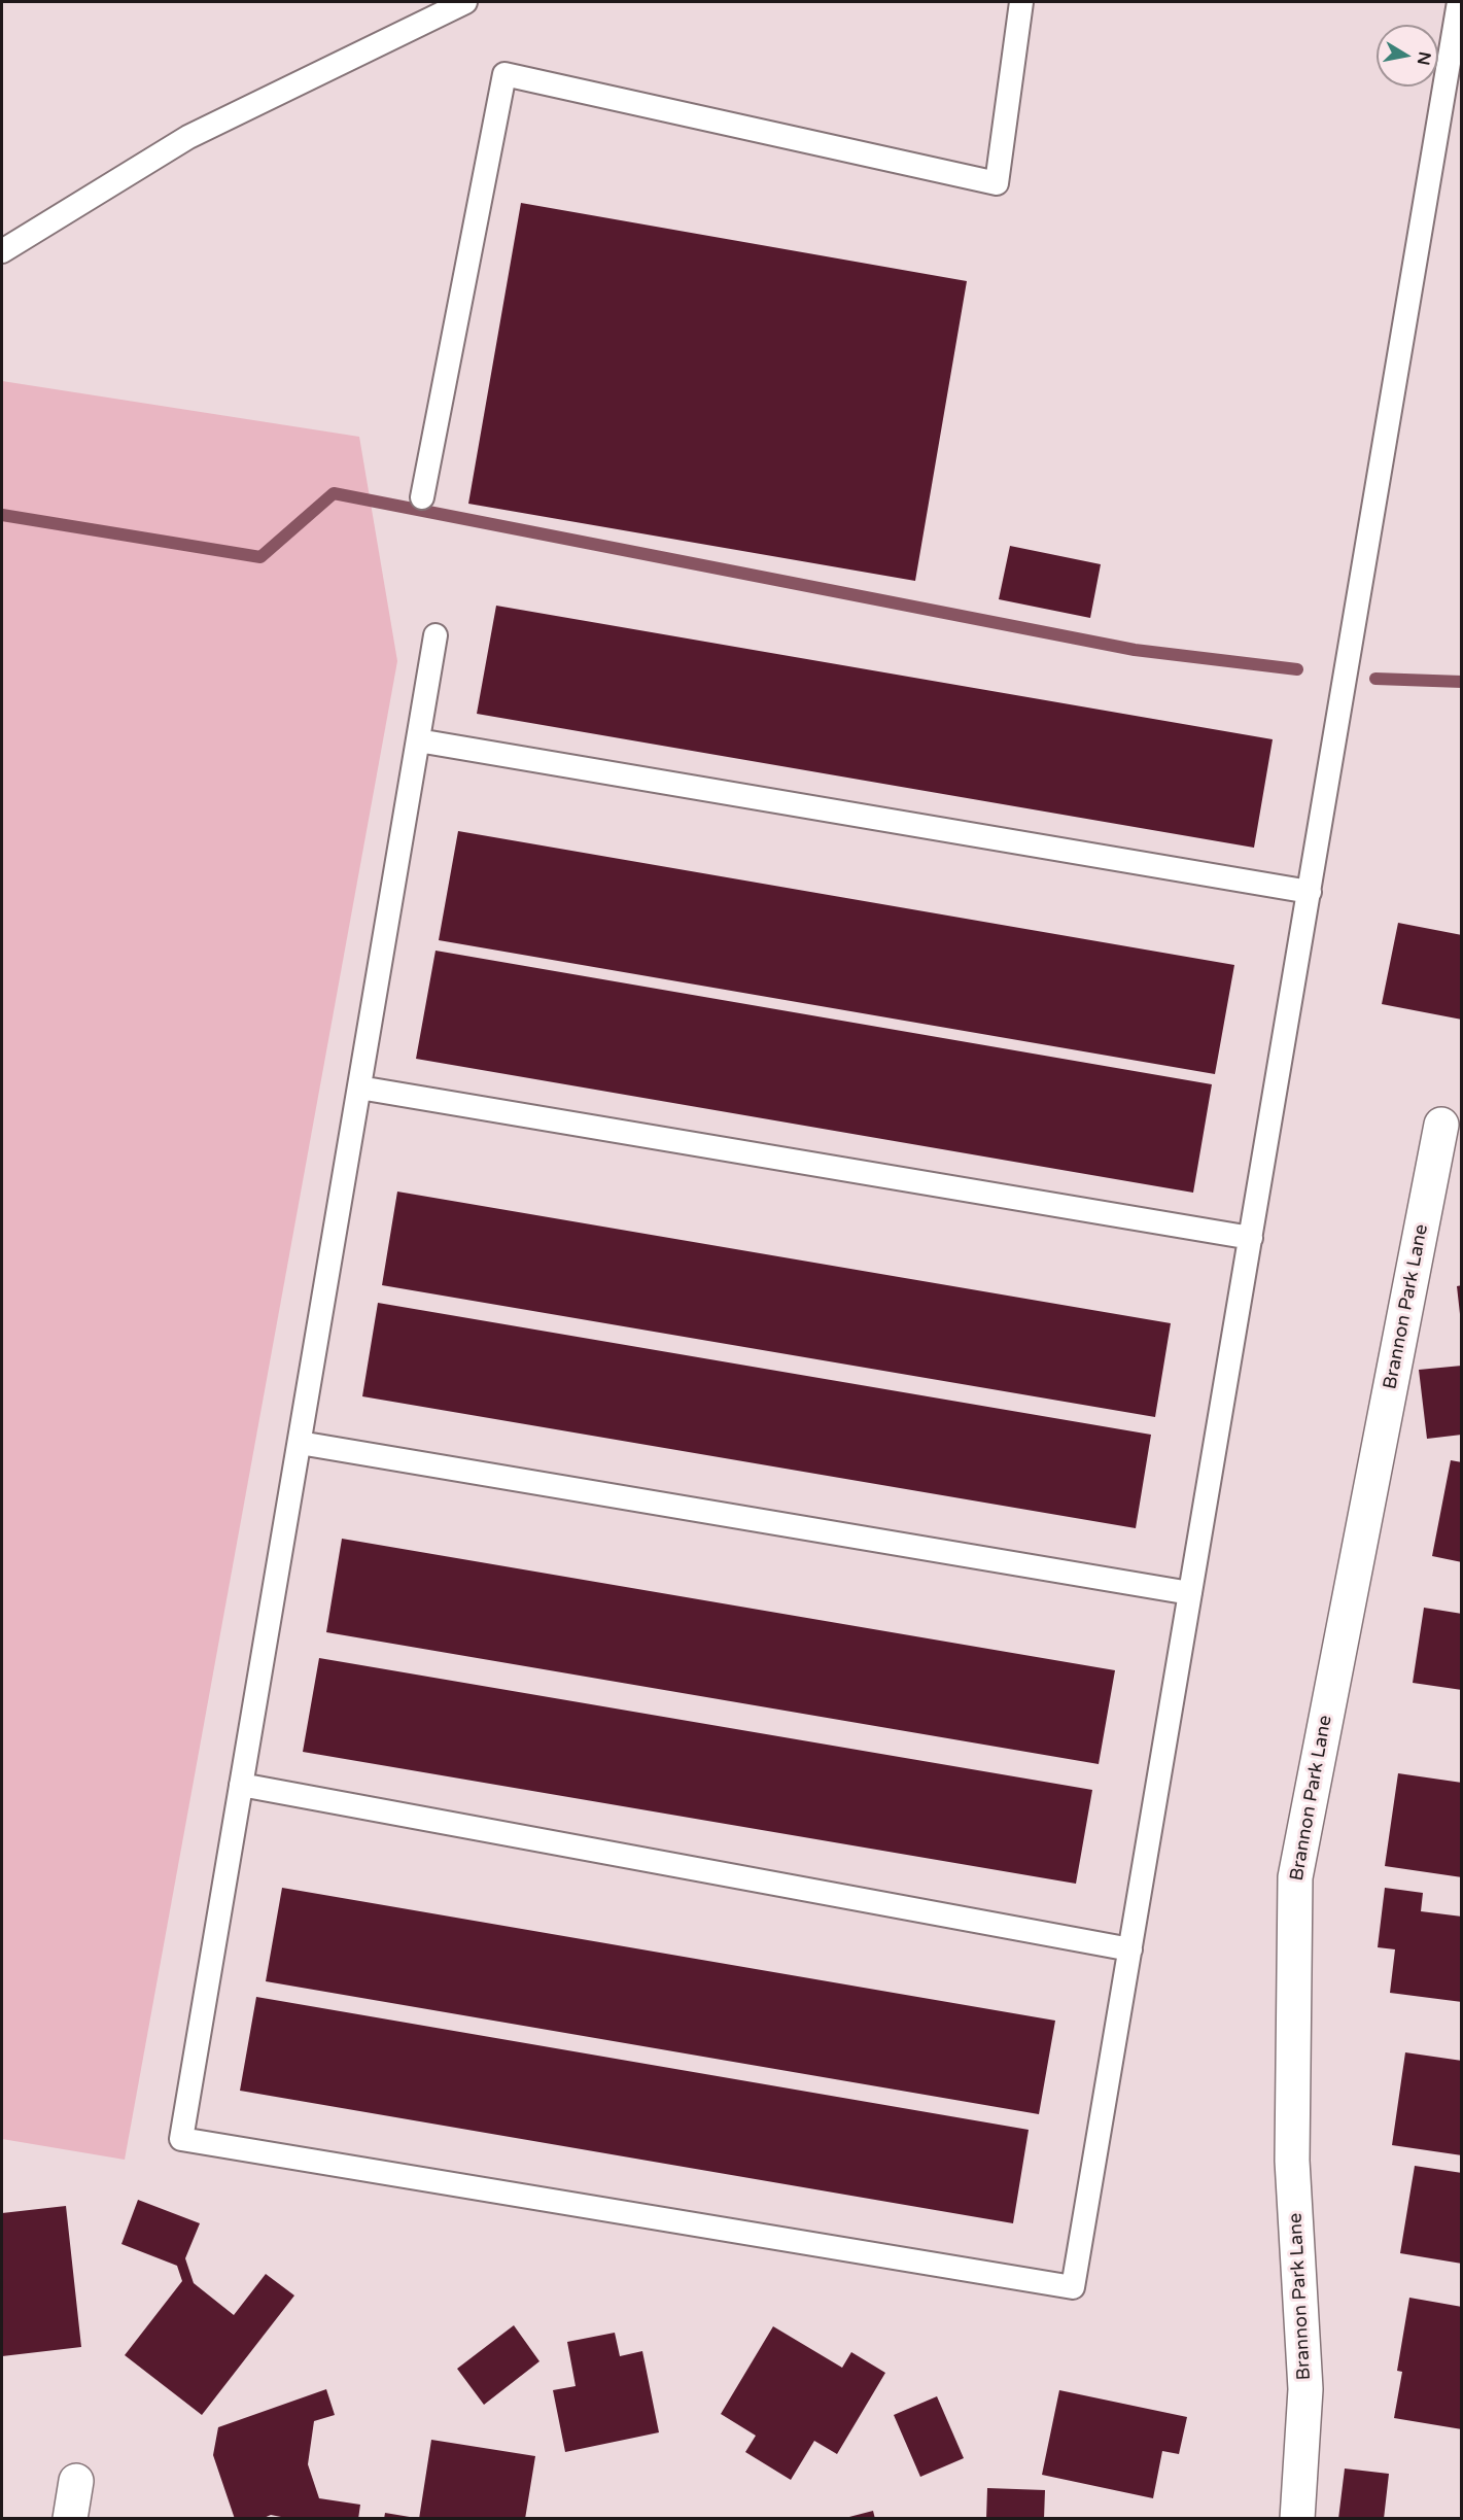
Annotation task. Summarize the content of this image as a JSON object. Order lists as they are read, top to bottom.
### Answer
{
  "streets": {
    "street": ["Brannon Park Lane"]
  },
  "north": "right"
}
